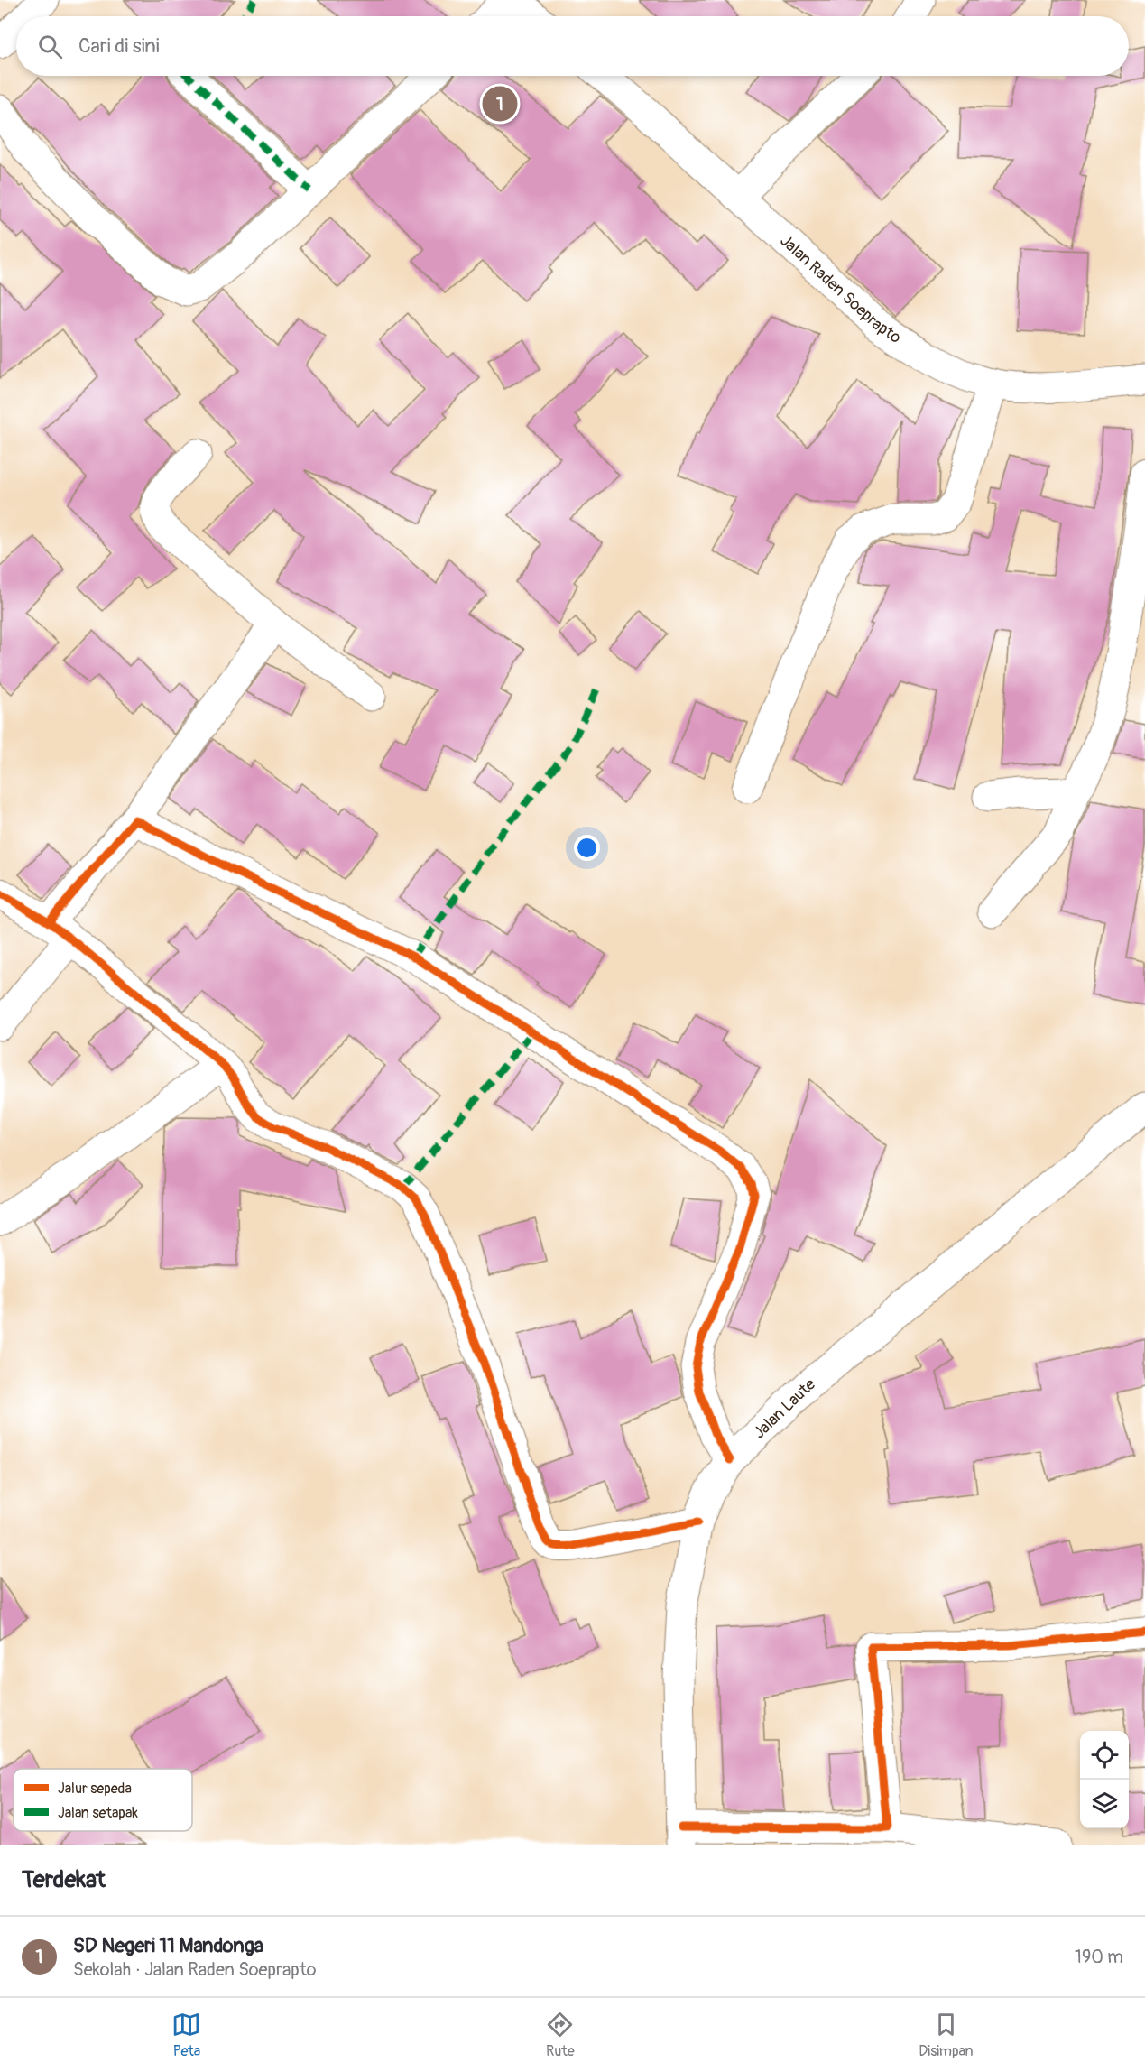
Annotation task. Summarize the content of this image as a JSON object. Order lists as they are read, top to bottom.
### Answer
{
  "streets": {
    "main road": ["Jalan Raden Soeprapto", "Jalan Laute"]
  },
  "legend": ["Jalur sepeda", "Jalan setapak"],
  "page": {
    "search": "Cari di sini",
    "pins": "1",
    "heading": "Terdekat",
    "list": [
      {
        "mark": "1",
        "name": "SD Negeri 11 Mandonga",
        "note": "Sekolah · Jalan Raden Soeprapto",
        "value": "190 m"
      }
    ],
    "nav": ["Peta", "Rute", "Disimpan"]
  }
}
